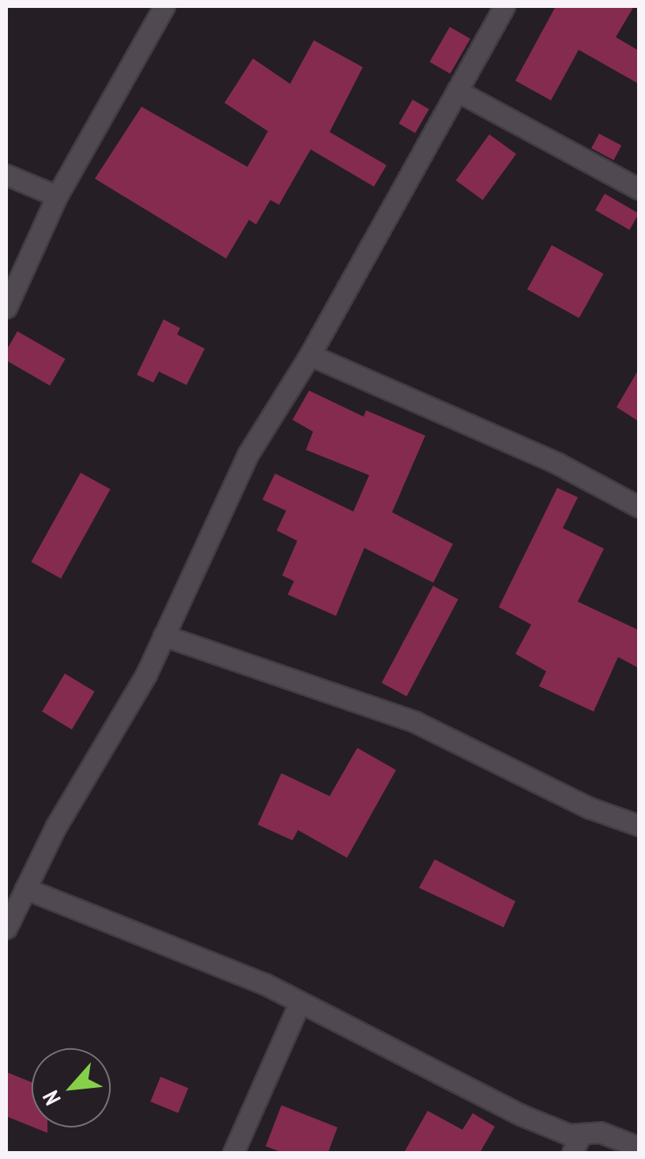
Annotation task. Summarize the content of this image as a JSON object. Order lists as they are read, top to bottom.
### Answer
{
  "north": "bottom left"
}
